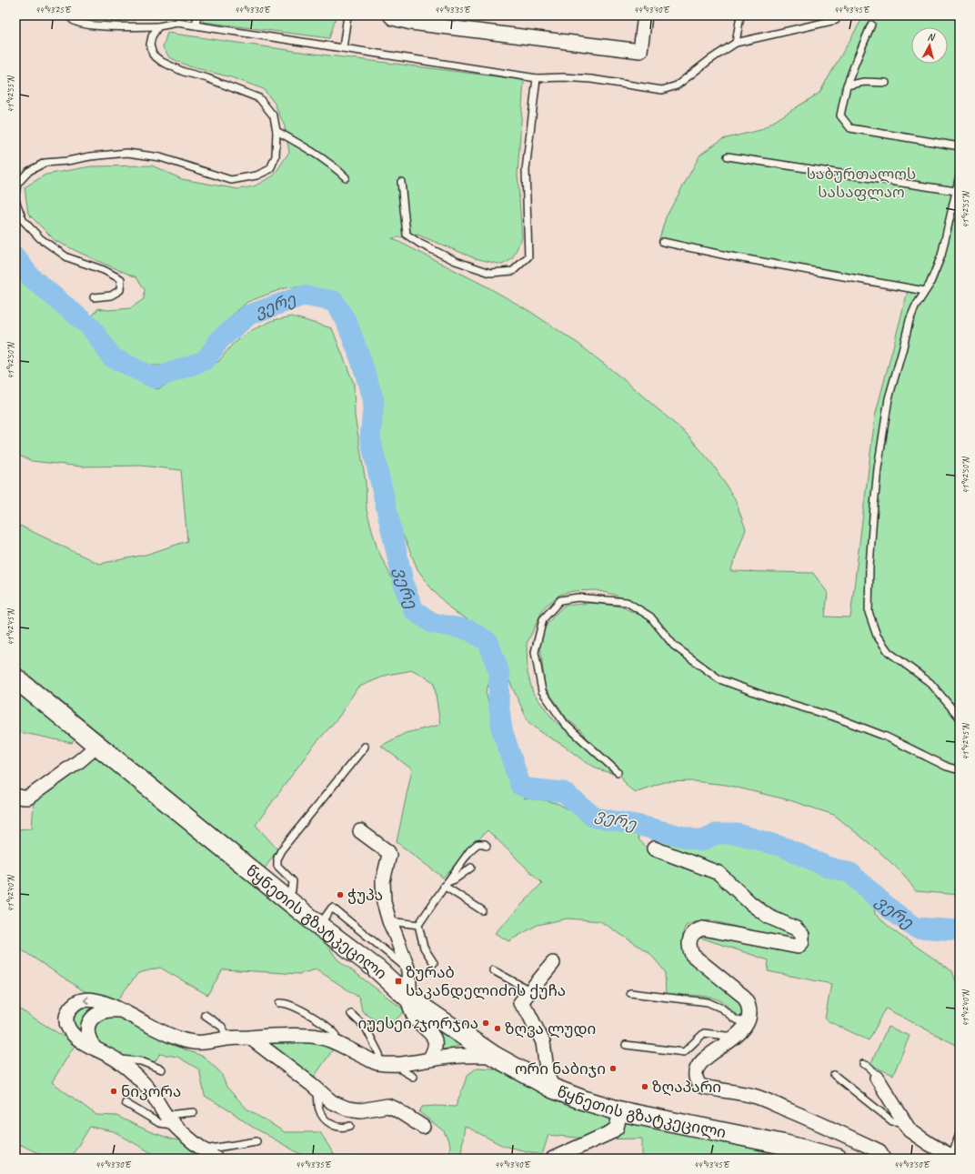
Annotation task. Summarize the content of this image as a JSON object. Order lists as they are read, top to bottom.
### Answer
{
  "streets": {
    "main road": ["წყნეთის გზატკეცილი"]
  },
  "water": ["ვერე"],
  "parks": ["საბურთალოს სასაფლაო"],
  "places": {
    "other": [
      "ჭუპა",
      "იუესეი2ჯორჯია",
      "ზღვა ლუდი",
      "ორი ნაბიჯი",
      "ზღაპარი",
      "ნიკორა"
    ],
    "transit": ["ზურაბ საკანდელიძის ქუჩა"]
  },
  "north": "top",
  "coordinates": [
    "44°43'25\"E",
    "44°43'30\"E",
    "44°43'35\"E",
    "44°43'40\"E",
    "44°43'45\"E",
    "41°42'55\"N",
    "41°42'50\"N",
    "41°42'45\"N",
    "41°42'40\"N",
    "44°43'50\"E"
  ]
}
